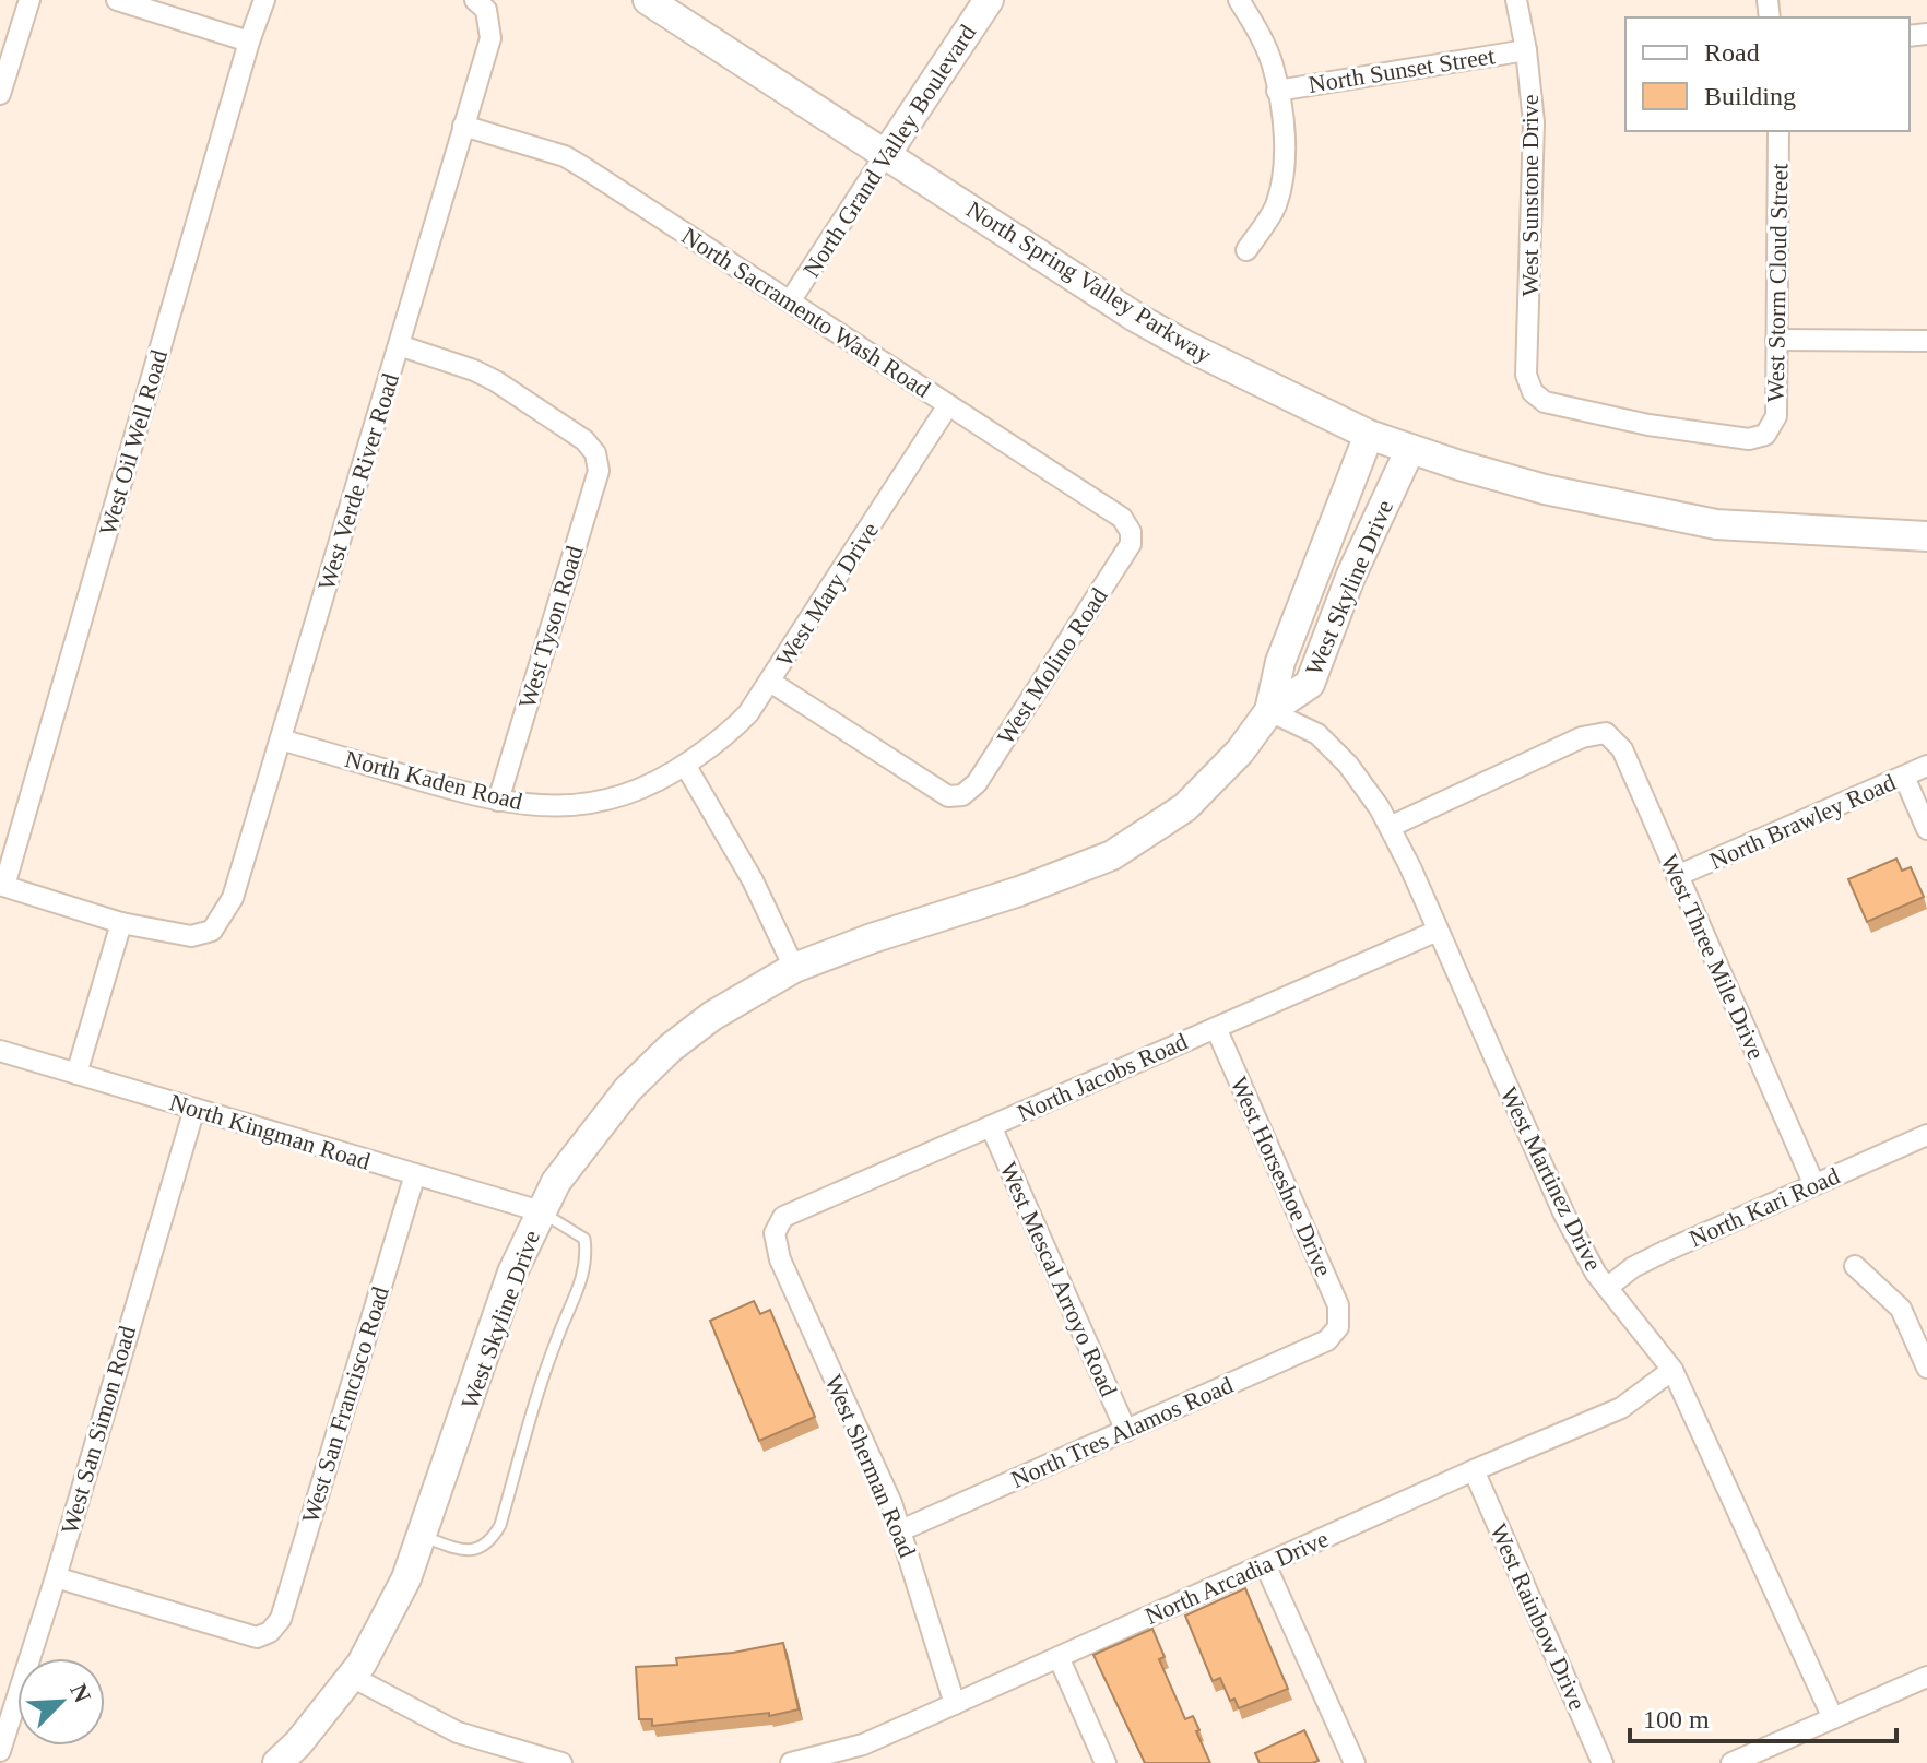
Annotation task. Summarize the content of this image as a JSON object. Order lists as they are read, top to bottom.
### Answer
{
  "streets": {
    "street": [
      "North Sunset Street",
      "North Grand Valley Boulevard",
      "West Sunstone Drive",
      "North Spring Valley Parkway",
      "West Storm Cloud Street",
      "North Sacramento Wash Road",
      "West Oil Well Road",
      "West Verde River Road",
      "West Skyline Drive",
      "West Mary Drive",
      "West Tyson Road",
      "West Molino Road",
      "North Kaden Road",
      "North Brawley Road",
      "West Three Mile Drive",
      "North Jacobs Road",
      "North Kingman Road",
      "West Horseshoe Drive",
      "West Martinez Drive",
      "North Kari Road",
      "West Mescal Arroyo Road",
      "West San Francisco Road",
      "West San Simon Road",
      "North Tres Alamos Road",
      "West Sherman Road",
      "North Arcadia Drive",
      "West Rainbow Drive"
    ]
  },
  "crossings": [
    ["North Sunset Street", "West Sunstone Drive"],
    ["North Grand Valley Boulevard", "North Spring Valley Parkway"],
    ["North Grand Valley Boulevard", "North Sacramento Wash Road"],
    ["West Sunstone Drive", "West Storm Cloud Street"],
    ["North Spring Valley Parkway", "West Skyline Drive"],
    ["North Sacramento Wash Road", "West Verde River Road"],
    ["North Sacramento Wash Road", "West Mary Drive"],
    ["North Sacramento Wash Road", "West Molino Road"],
    ["West Verde River Road", "West Tyson Road"],
    ["West Verde River Road", "North Kaden Road"],
    ["West Skyline Drive", "North Kingman Road"],
    ["West Skyline Drive", "West Martinez Drive"],
    ["West Mary Drive", "West Molino Road"],
    ["West Mary Drive", "North Kaden Road"],
    ["West Tyson Road", "North Kaden Road"],
    ["North Brawley Road", "West Three Mile Drive"],
    ["West Three Mile Drive", "West Martinez Drive"],
    ["West Three Mile Drive", "North Kari Road"],
    ["North Jacobs Road", "West Horseshoe Drive"],
    ["North Jacobs Road", "West Martinez Drive"],
    ["North Jacobs Road", "West Mescal Arroyo Road"],
    ["North Jacobs Road", "West Sherman Road"],
    ["North Kingman Road", "West San Francisco Road"],
    ["North Kingman Road", "West San Simon Road"],
    ["West Horseshoe Drive", "North Tres Alamos Road"],
    ["West Martinez Drive", "North Kari Road"],
    ["West Martinez Drive", "North Arcadia Drive"],
    ["West Mescal Arroyo Road", "North Tres Alamos Road"],
    ["West San Francisco Road", "West San Simon Road"],
    ["North Tres Alamos Road", "West Sherman Road"],
    ["West Sherman Road", "North Arcadia Drive"],
    ["North Arcadia Drive", "West Rainbow Drive"]
  ],
  "legend": ["Road", "Building"],
  "scale_bar": "100 m",
  "north": "top right"
}
